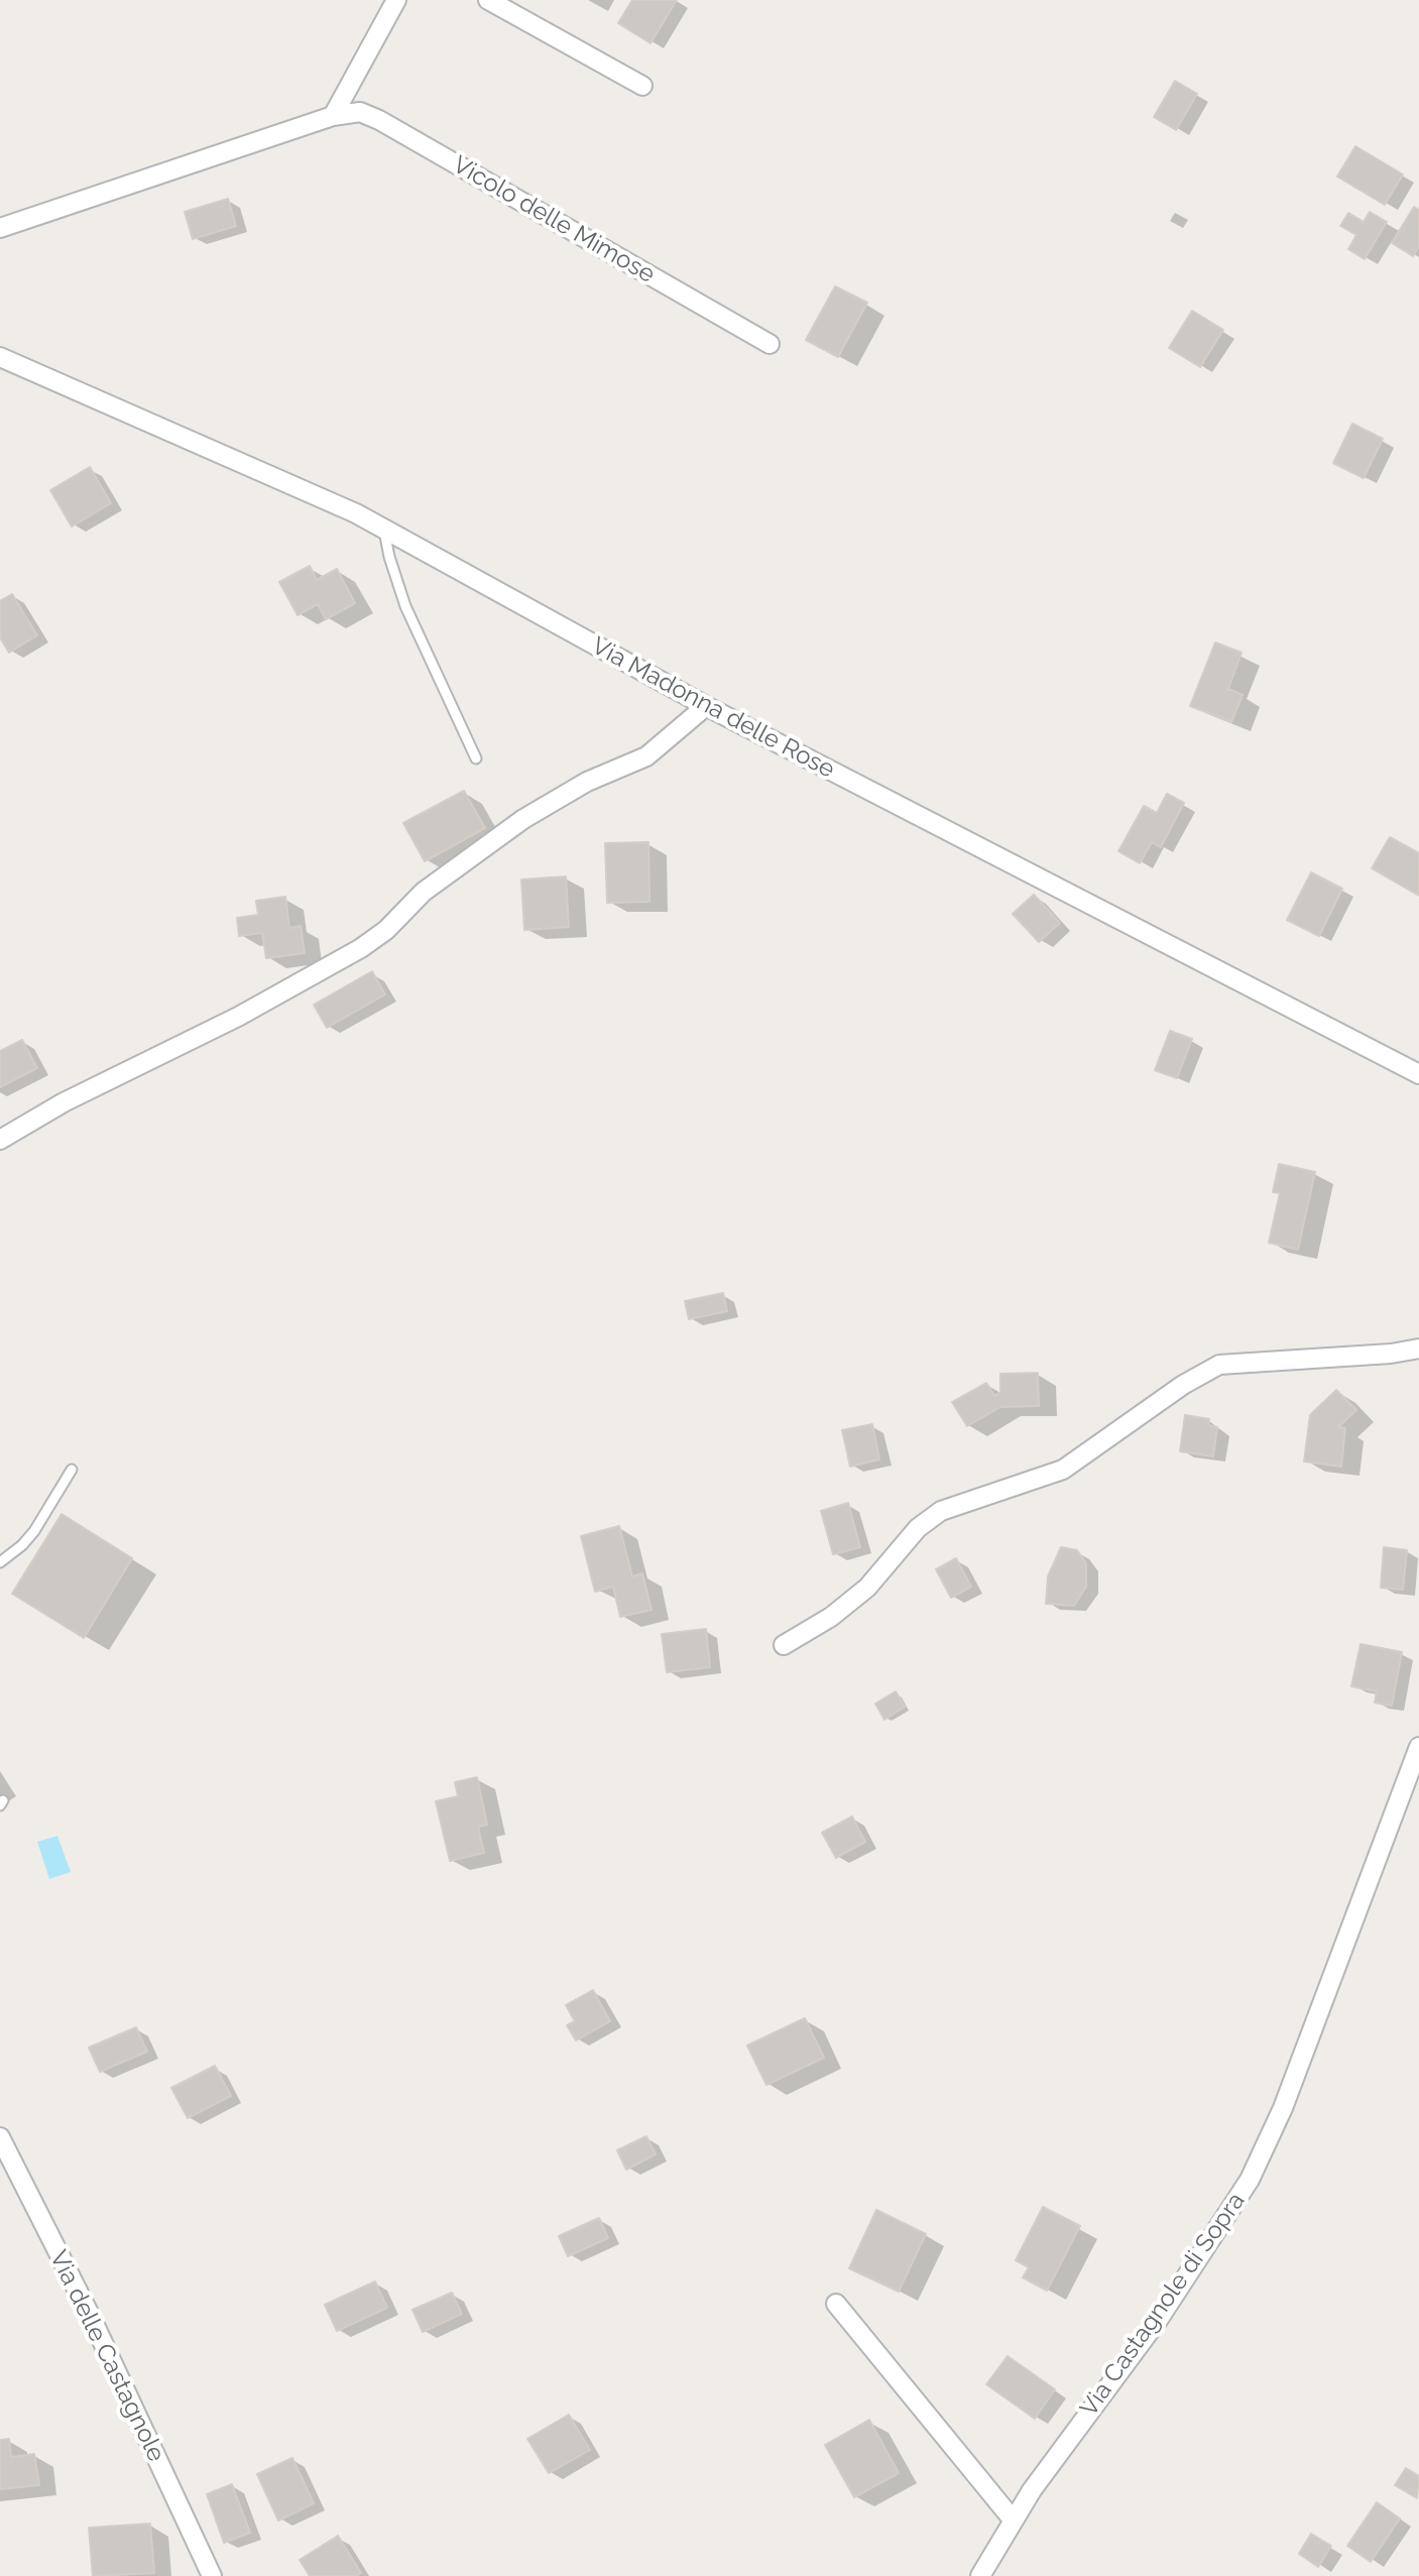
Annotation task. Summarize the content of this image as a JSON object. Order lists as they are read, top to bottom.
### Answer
{
  "streets": {
    "street": [
      "Vicolo delle Mimose",
      "Via Madonna delle Rose",
      "Via Castagnole di Sopra",
      "Via delle Castagnole"
    ]
  }
}
